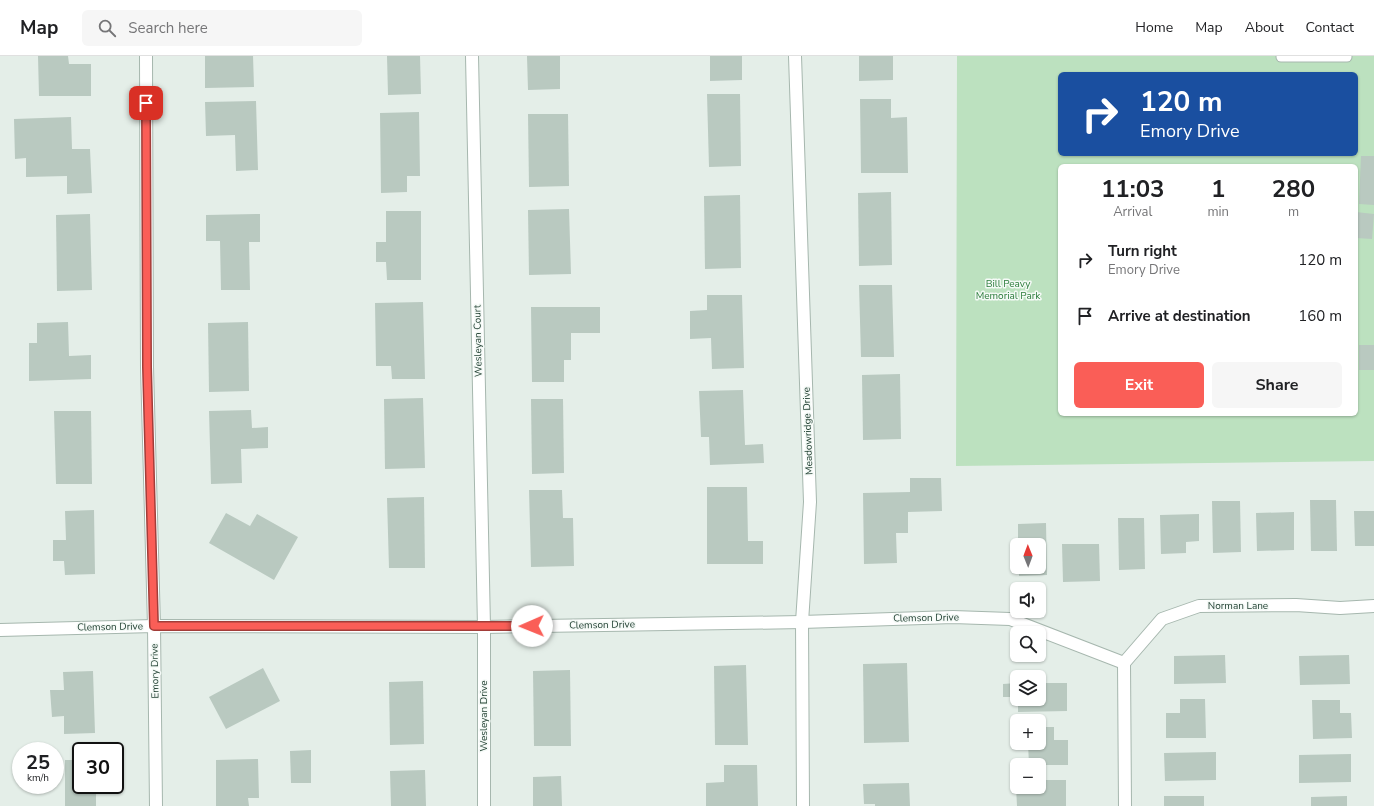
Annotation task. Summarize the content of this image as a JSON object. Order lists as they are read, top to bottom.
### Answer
{
  "streets": {
    "street": [
      "Wesleyan Court",
      "Meadowridge Drive",
      "Norman Lane",
      "Clemson Drive",
      "Emory Drive",
      "Wesleyan Drive"
    ]
  },
  "crossings": [
    ["Wesleyan Court", "Clemson Drive"],
    ["Wesleyan Court", "Wesleyan Drive"],
    ["Meadowridge Drive", "Clemson Drive"],
    ["Norman Lane", "Clemson Drive"],
    ["Clemson Drive", "Emory Drive"],
    ["Clemson Drive", "Wesleyan Drive"]
  ],
  "parks": ["Bill Peavy Memorial Park"],
  "north": "top",
  "page": {
    "header": "Map",
    "search": "Search here",
    "nav": [
      "Home",
      "Map",
      "About",
      "Contact"
    ],
    "turn": ["120 m", "Emory Drive"],
    "eta": [
      "11:03",
      "Arrival",
      "1",
      "min",
      "280",
      "m"
    ],
    "list": [
      {
        "name": "Turn right",
        "note": "Emory Drive",
        "value": "120 m"
      },
      {
        "name": "Arrive at destination",
        "value": "160 m"
      }
    ],
    "buttons": ["Exit", "Share"],
    "map_buttons": ["+", "−"],
    "speed": "25 km/h",
    "limit": "30"
  }
}
